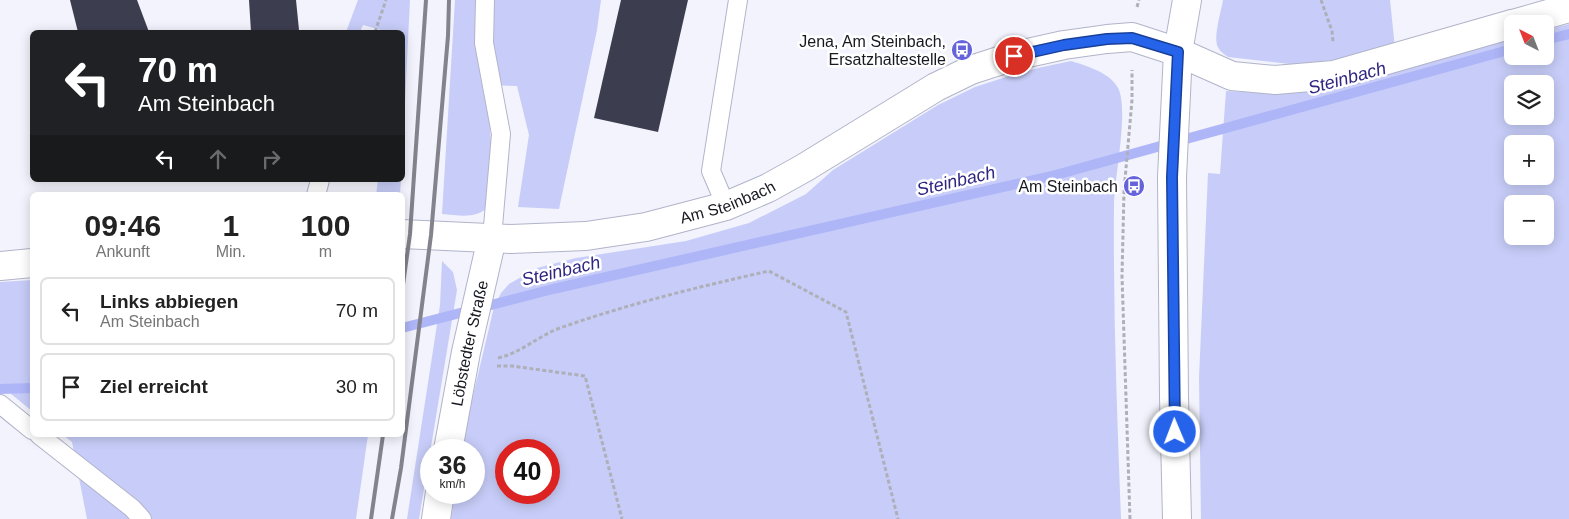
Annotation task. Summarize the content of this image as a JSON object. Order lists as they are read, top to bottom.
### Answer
{
  "streets": {
    "street": ["Am Steinbach", "Löbstedter Straße"]
  },
  "crossings": [
    ["Am Steinbach", "Löbstedter Straße"]
  ],
  "water": ["Steinbach"],
  "places": {
    "bus stop": ["Jena, Am Steinbach, Ersatzhaltestelle", "Am Steinbach"]
  },
  "north": "top left",
  "page": {
    "map_buttons": ["+", "−"],
    "turn": ["70 m", "Am Steinbach"],
    "eta": [
      "09:46",
      "Ankunft",
      "1",
      "Min.",
      "100",
      "m"
    ],
    "list": [
      {
        "name": "Links abbiegen",
        "note": "Am Steinbach",
        "value": "70 m"
      },
      {
        "name": "Ziel erreicht",
        "value": "30 m"
      }
    ],
    "speed": "36 km/h",
    "limit": "40"
  }
}
